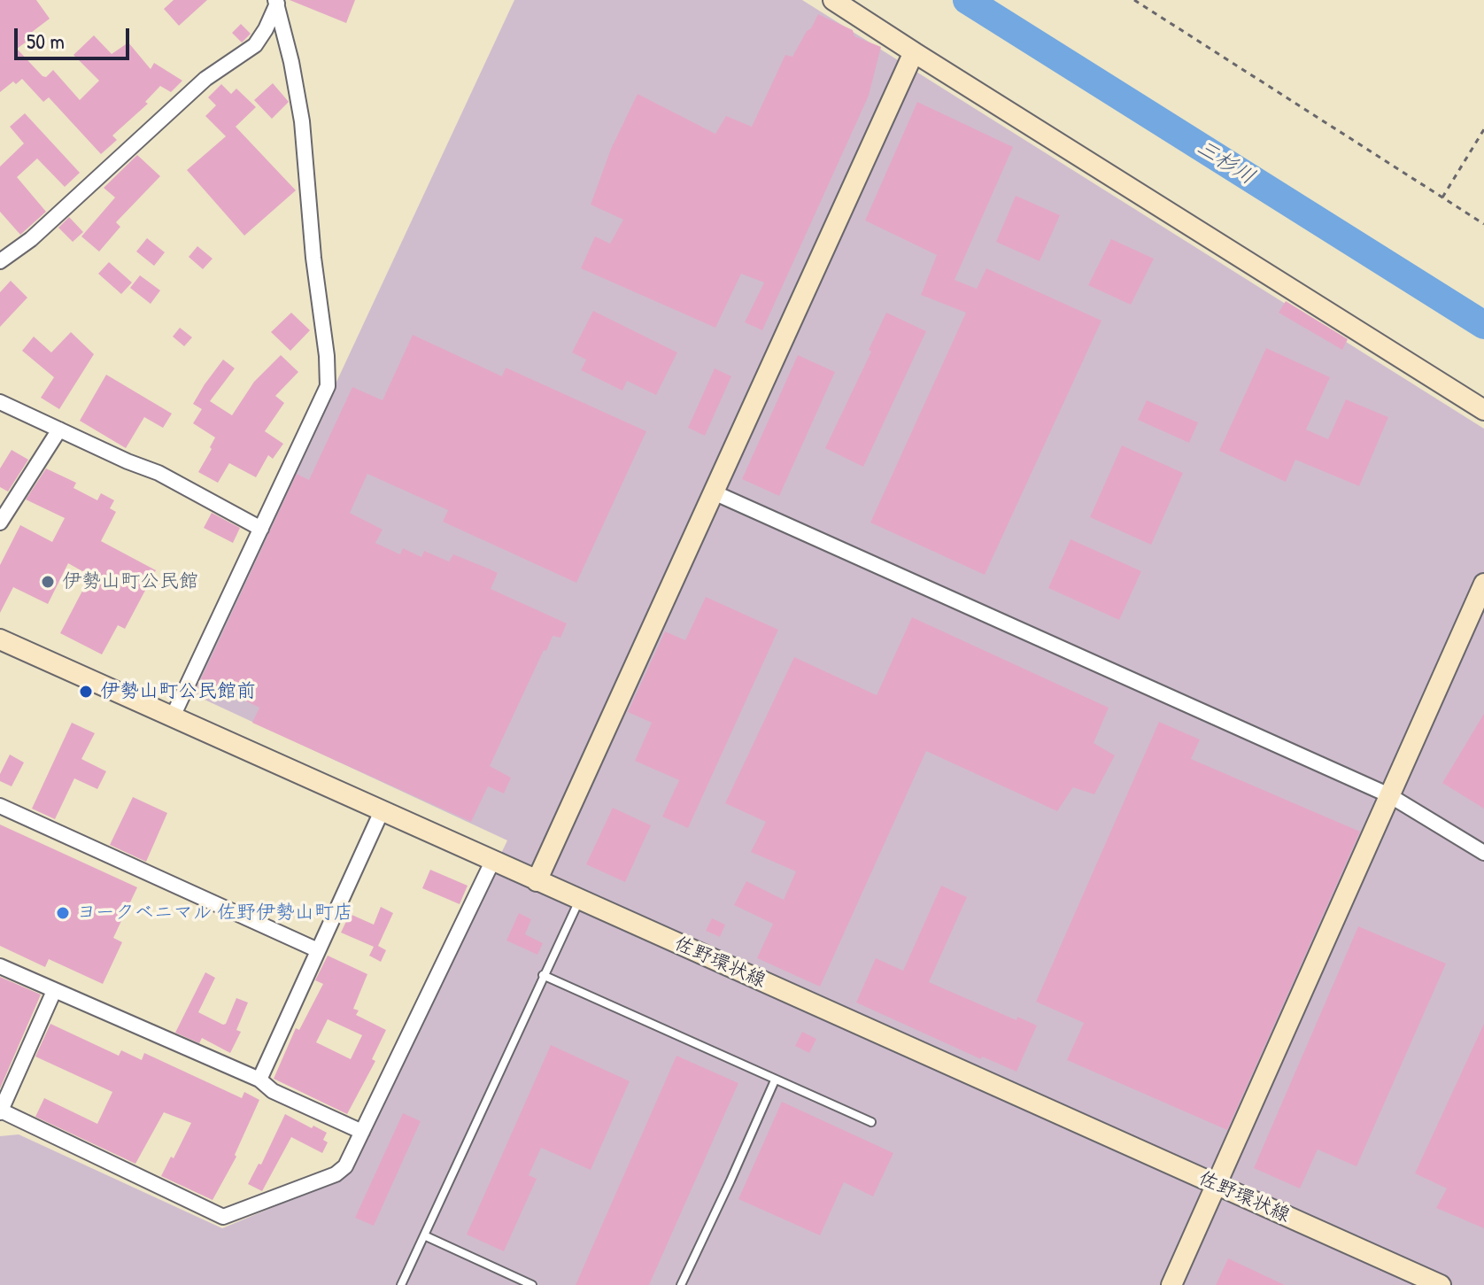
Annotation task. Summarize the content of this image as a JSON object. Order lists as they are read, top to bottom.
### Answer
{
  "streets": {
    "street": ["佐野環状線"]
  },
  "water": ["三杉川"],
  "places": ["伊勢山町公民館", "伊勢山町公民館前", "ヨークベニマル 佐野伊勢山町店"],
  "scale_bar": "50 m"
}
